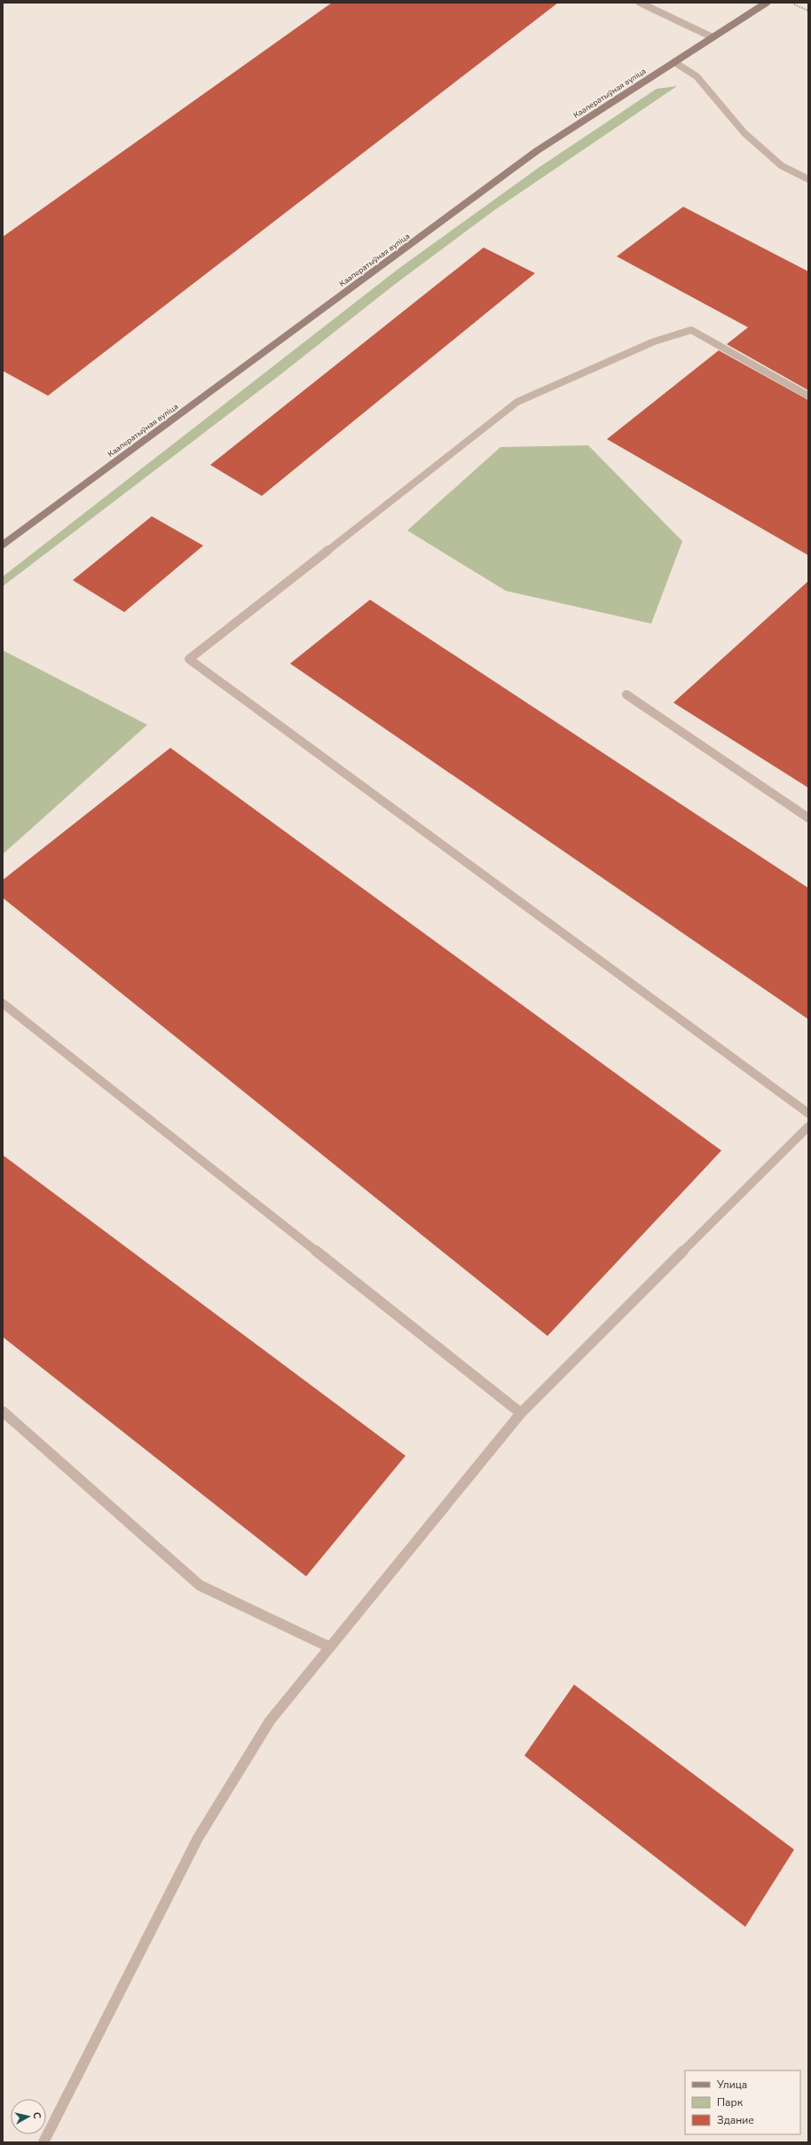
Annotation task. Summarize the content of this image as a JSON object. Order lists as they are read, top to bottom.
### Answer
{
  "streets": {
    "main road": ["Кааператыўная вуліца"]
  },
  "legend": ["Улица", "Парк", "Здание"],
  "north": "right"
}
